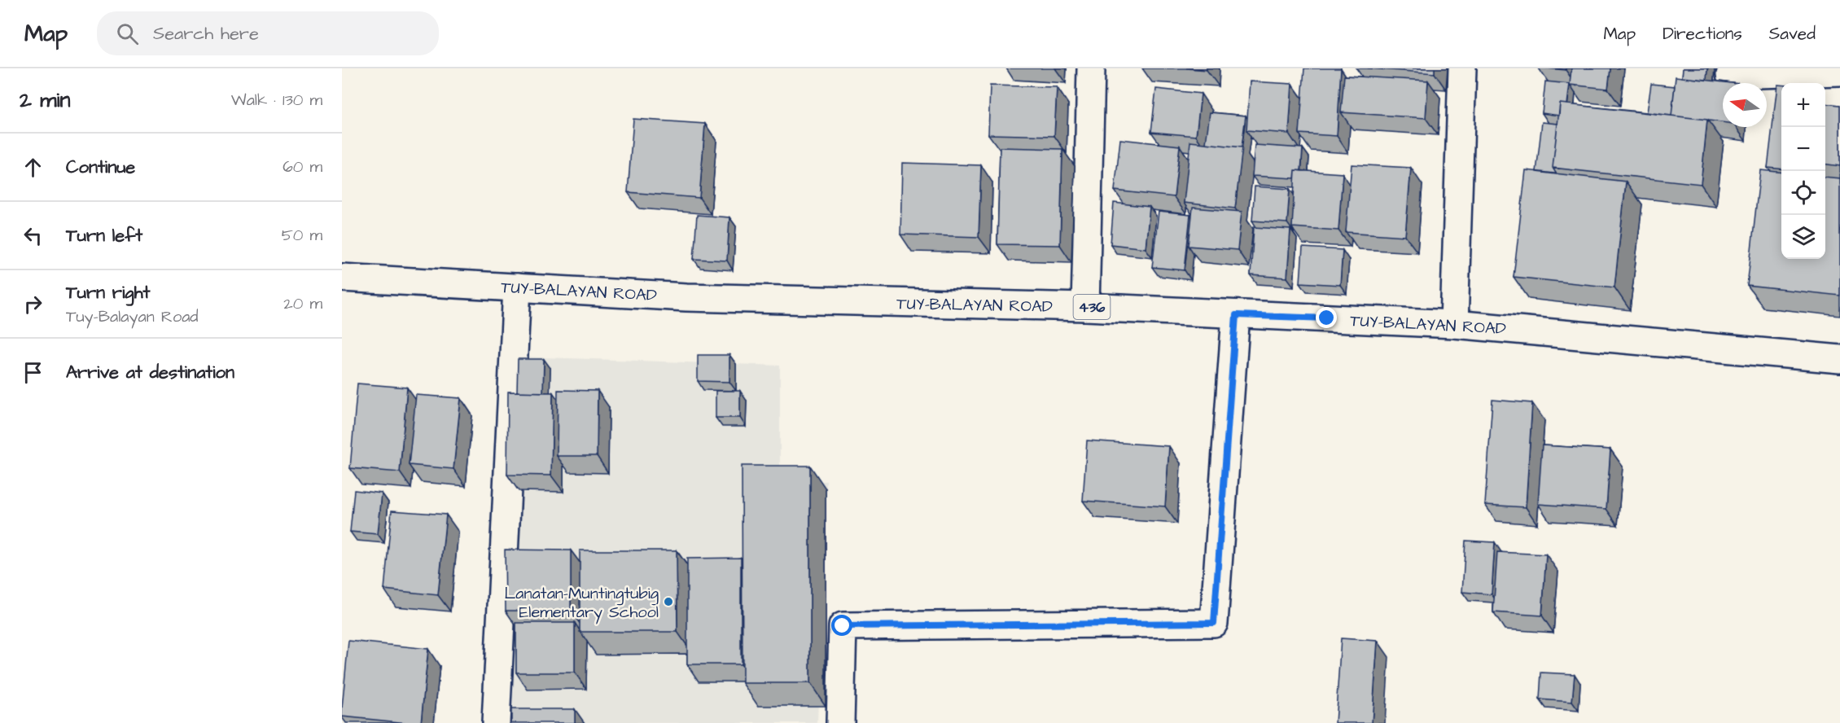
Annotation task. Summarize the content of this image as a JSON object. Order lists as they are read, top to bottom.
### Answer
{
  "streets": {
    "street": ["TUY-BALAYAN ROAD", "436"]
  },
  "places": ["Lanatan-Muntingtubig Elementary School"],
  "north": "left",
  "page": {
    "header": "Map",
    "search": "Search here",
    "nav": ["Map", "Directions", "Saved"],
    "heading": ["2 min", "Walk · 130 m"],
    "map_buttons": ["+", "−"],
    "list": [
      ["Continue", "60 m"],
      ["Turn left", "50 m"],
      ["Turn right", "Tuy-Balayan Road", "20 m"],
      "Arrive at destination"
    ]
  }
}
